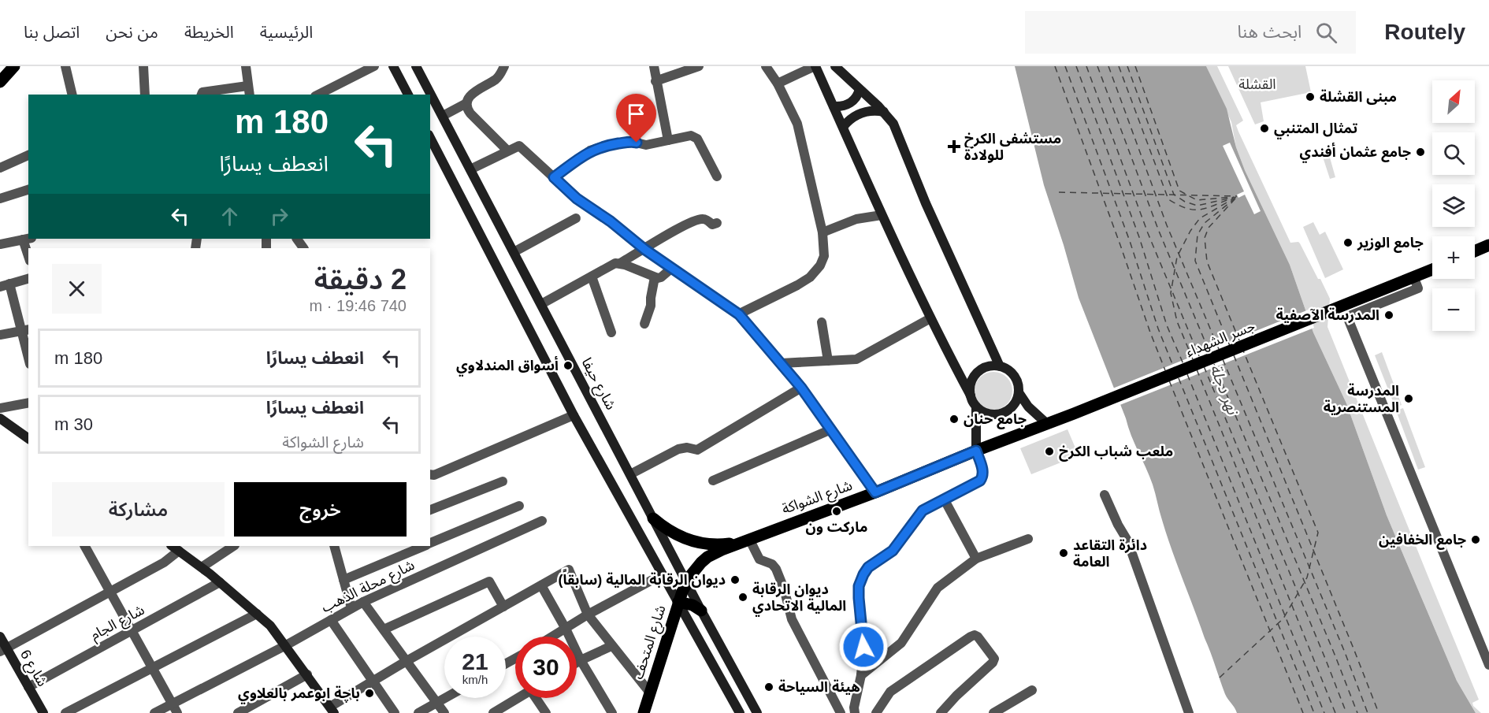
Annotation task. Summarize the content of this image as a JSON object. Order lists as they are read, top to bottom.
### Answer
{
  "streets": {
    "main road": [
      "جسر الشهداء",
      "شارع حيفا",
      "شارع الشواكة",
      "شارع المتحف",
      "شارع 6"
    ],
    "street": ["شارع محلة الذهب", "شارع الجام"]
  },
  "crossings": [
    ["جسر الشهداء", "شارع الشواكة"],
    ["شارع حيفا", "شارع الشواكة"],
    ["شارع حيفا", "شارع المتحف"],
    ["شارع الشواكة", "شارع المتحف"],
    ["شارع الجام", "شارع 6"]
  ],
  "water": ["نهر دجلة"],
  "parks": ["القشلة"],
  "places": {
    "other": [
      "مبنى القشلة",
      "تمثال المتنبي",
      "جامع عثمان أفندي",
      "جامع الوزير",
      "المدرسة الآصفية",
      "أسواق المندلاوي",
      "المدرسة المستنصرية",
      "جامع حنان",
      "ملعب شباب الكرخ",
      "ماركت ون",
      "جامع الخفافين",
      "دائرة التقاعد العامة",
      "ديوان الرقابة المالية (سابقاً)",
      "ديوان الرقابة المالية الاتحادي",
      "هيئة السياحة",
      "باچة ابوعمر بالعلاوي"
    ],
    "health": ["مستشفى الكرخ للولادة"]
  },
  "north": "top right",
  "page": {
    "header": "Routely",
    "search": "ابحث هنا",
    "nav": [
      "الرئيسية",
      "الخريطة",
      "من نحن",
      "اتصل بنا"
    ],
    "map_buttons": ["+", "−"],
    "turn": ["180 m", "انعطف يسارًا"],
    "heading": ["2 دقيقة", "740 m · 19:46"],
    "list": [
      {
        "name": "انعطف يسارًا",
        "value": "180 m"
      },
      {
        "name": "انعطف يسارًا",
        "note": "شارع الشواكة",
        "value": "30 m"
      }
    ],
    "buttons": ["خروج", "مشاركة"],
    "speed": "21 km/h",
    "limit": "30"
  }
}
